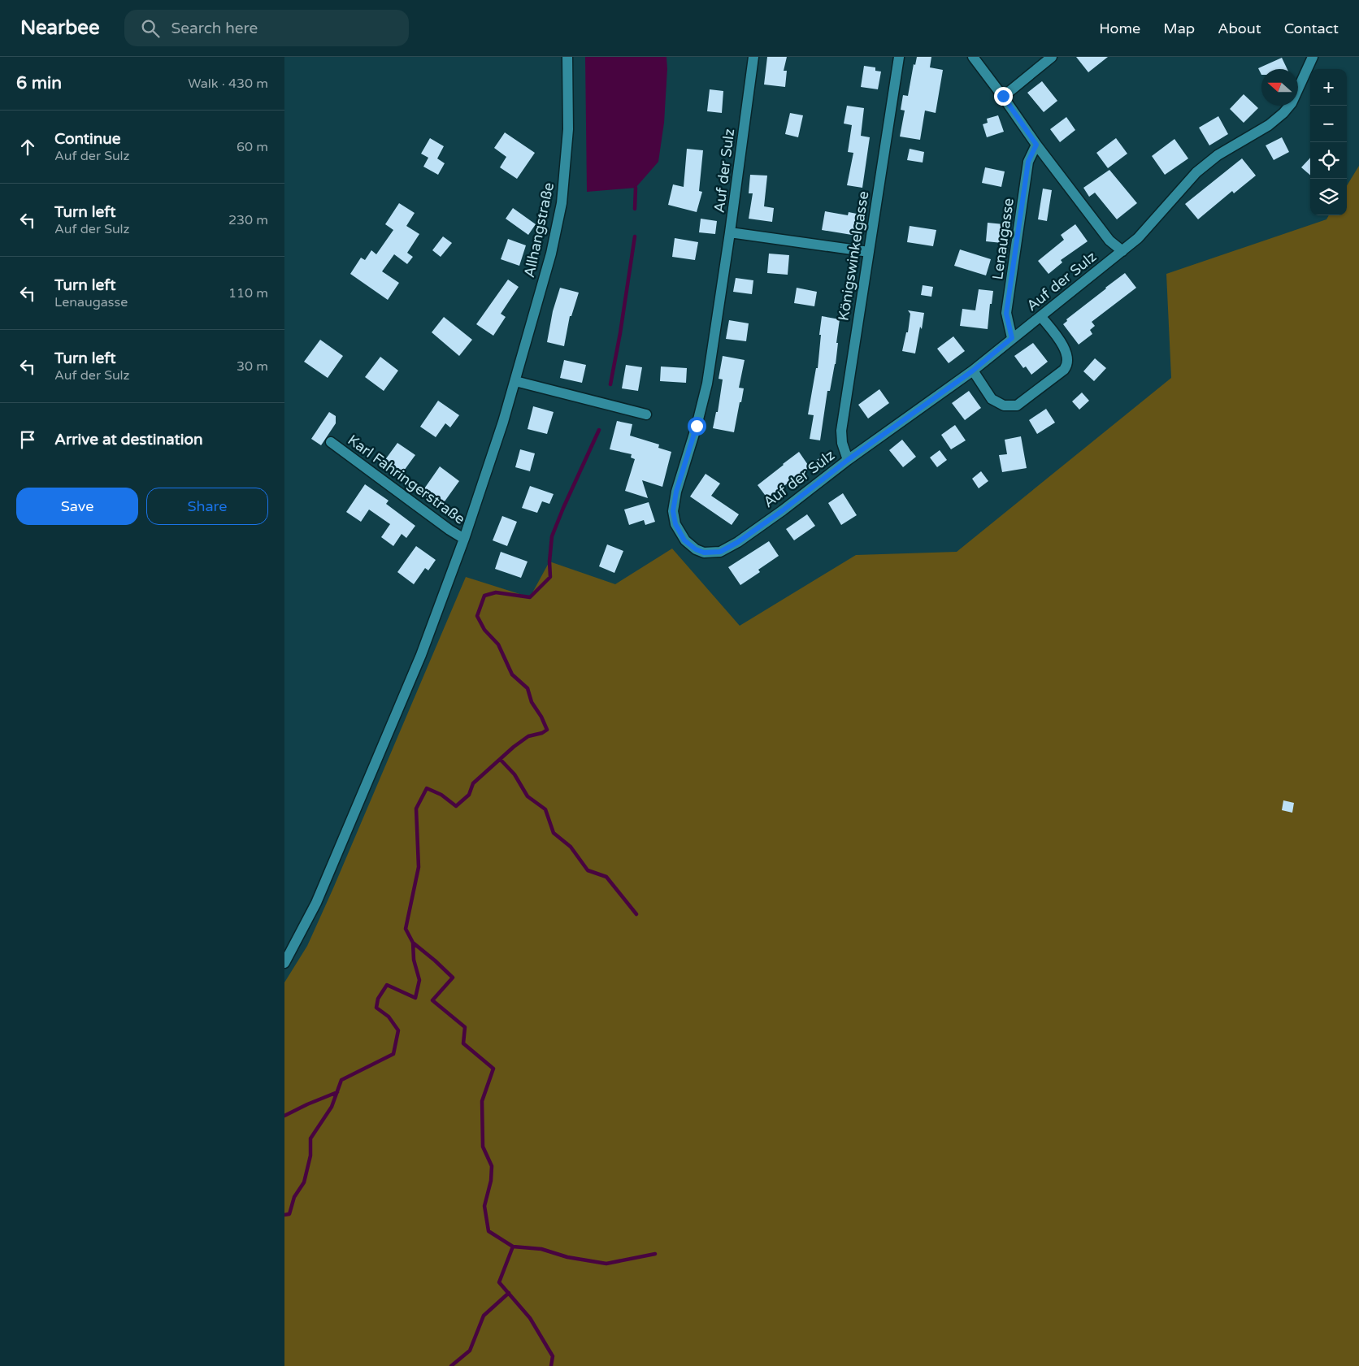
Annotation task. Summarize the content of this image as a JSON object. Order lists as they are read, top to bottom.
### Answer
{
  "streets": {
    "street": [
      "Auf der Sulz",
      "Allhangstraße",
      "Lenaugasse",
      "Königswinkelgasse",
      "Karl Fahringerstraße"
    ]
  },
  "crossings": [
    ["Auf der Sulz", "Lenaugasse"],
    ["Auf der Sulz", "Königswinkelgasse"],
    ["Allhangstraße", "Karl Fahringerstraße"]
  ],
  "north": "left",
  "page": {
    "header": "Nearbee",
    "search": "Search here",
    "nav": [
      "Home",
      "Map",
      "About",
      "Contact"
    ],
    "heading": ["6 min", "Walk · 430 m"],
    "map_buttons": ["+", "−"],
    "list": [
      ["Continue", "Auf der Sulz", "60 m"],
      ["Turn left", "Auf der Sulz", "230 m"],
      ["Turn left", "Lenaugasse", "110 m"],
      ["Turn left", "Auf der Sulz", "30 m"],
      "Arrive at destination"
    ],
    "buttons": ["Save", "Share"]
  }
}
